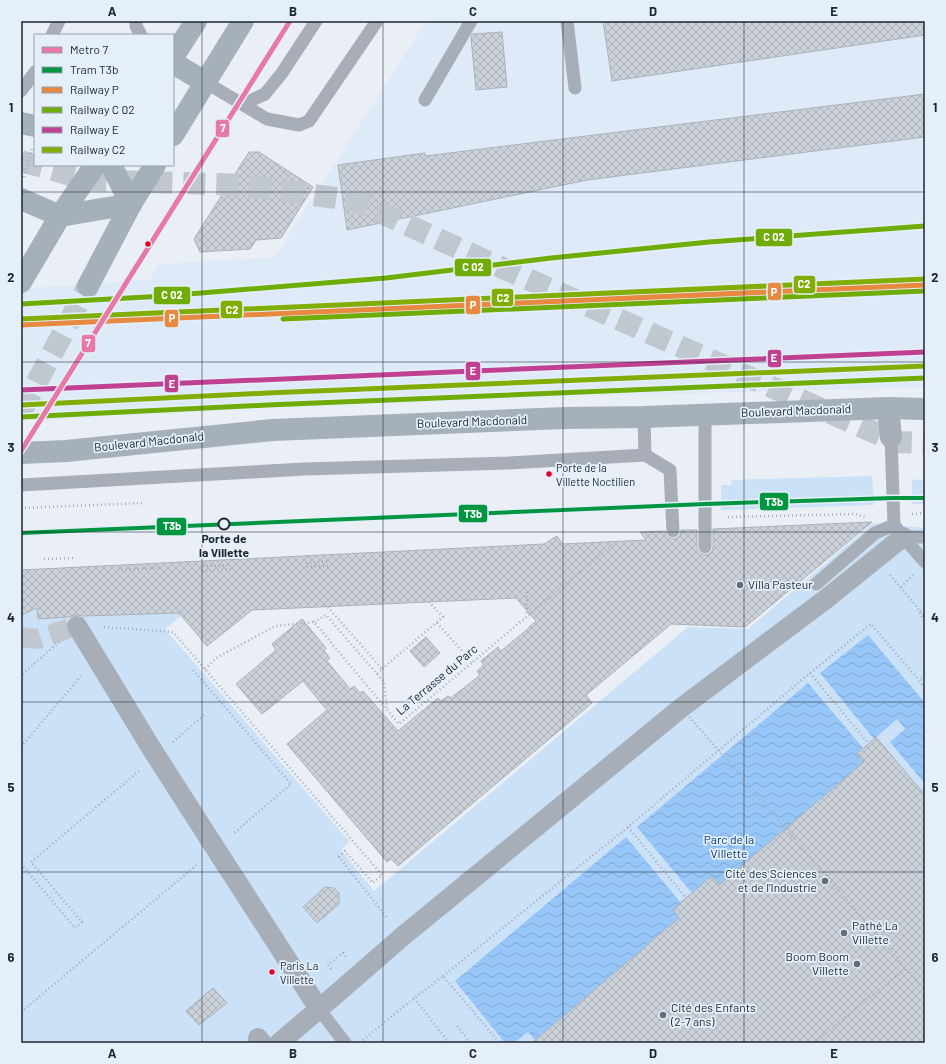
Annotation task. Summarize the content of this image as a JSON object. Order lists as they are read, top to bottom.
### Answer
{
  "streets": {
    "main road": ["Boulevard Macdonald"],
    "path": ["La Terrasse du Parc"]
  },
  "parks": ["Parc de la Villette"],
  "places": [
    "Porte de la Villette Noctilien",
    "Porte de la Villette",
    "Villa Pasteur",
    "Cité des Sciences et de l'Industrie",
    "Pathé La Villette",
    "Boom Boom Villette",
    "Paris La Villette",
    "Cité des Enfants (2-7 ans)"
  ],
  "lines": [
    "metro line 7",
    "rail line C2",
    "rail line P",
    "rail line E",
    "tram line T3b"
  ],
  "legend": [
    "Metro 7",
    "Tram T3b",
    "Railway P",
    "Railway C 02",
    "Railway E",
    "Railway C2"
  ],
  "grid": {
    "columns": [
      "A",
      "B",
      "C",
      "D",
      "E"
    ],
    "rows": [
      "1",
      "2",
      "3",
      "4",
      "5",
      "6"
    ]
  }
}
